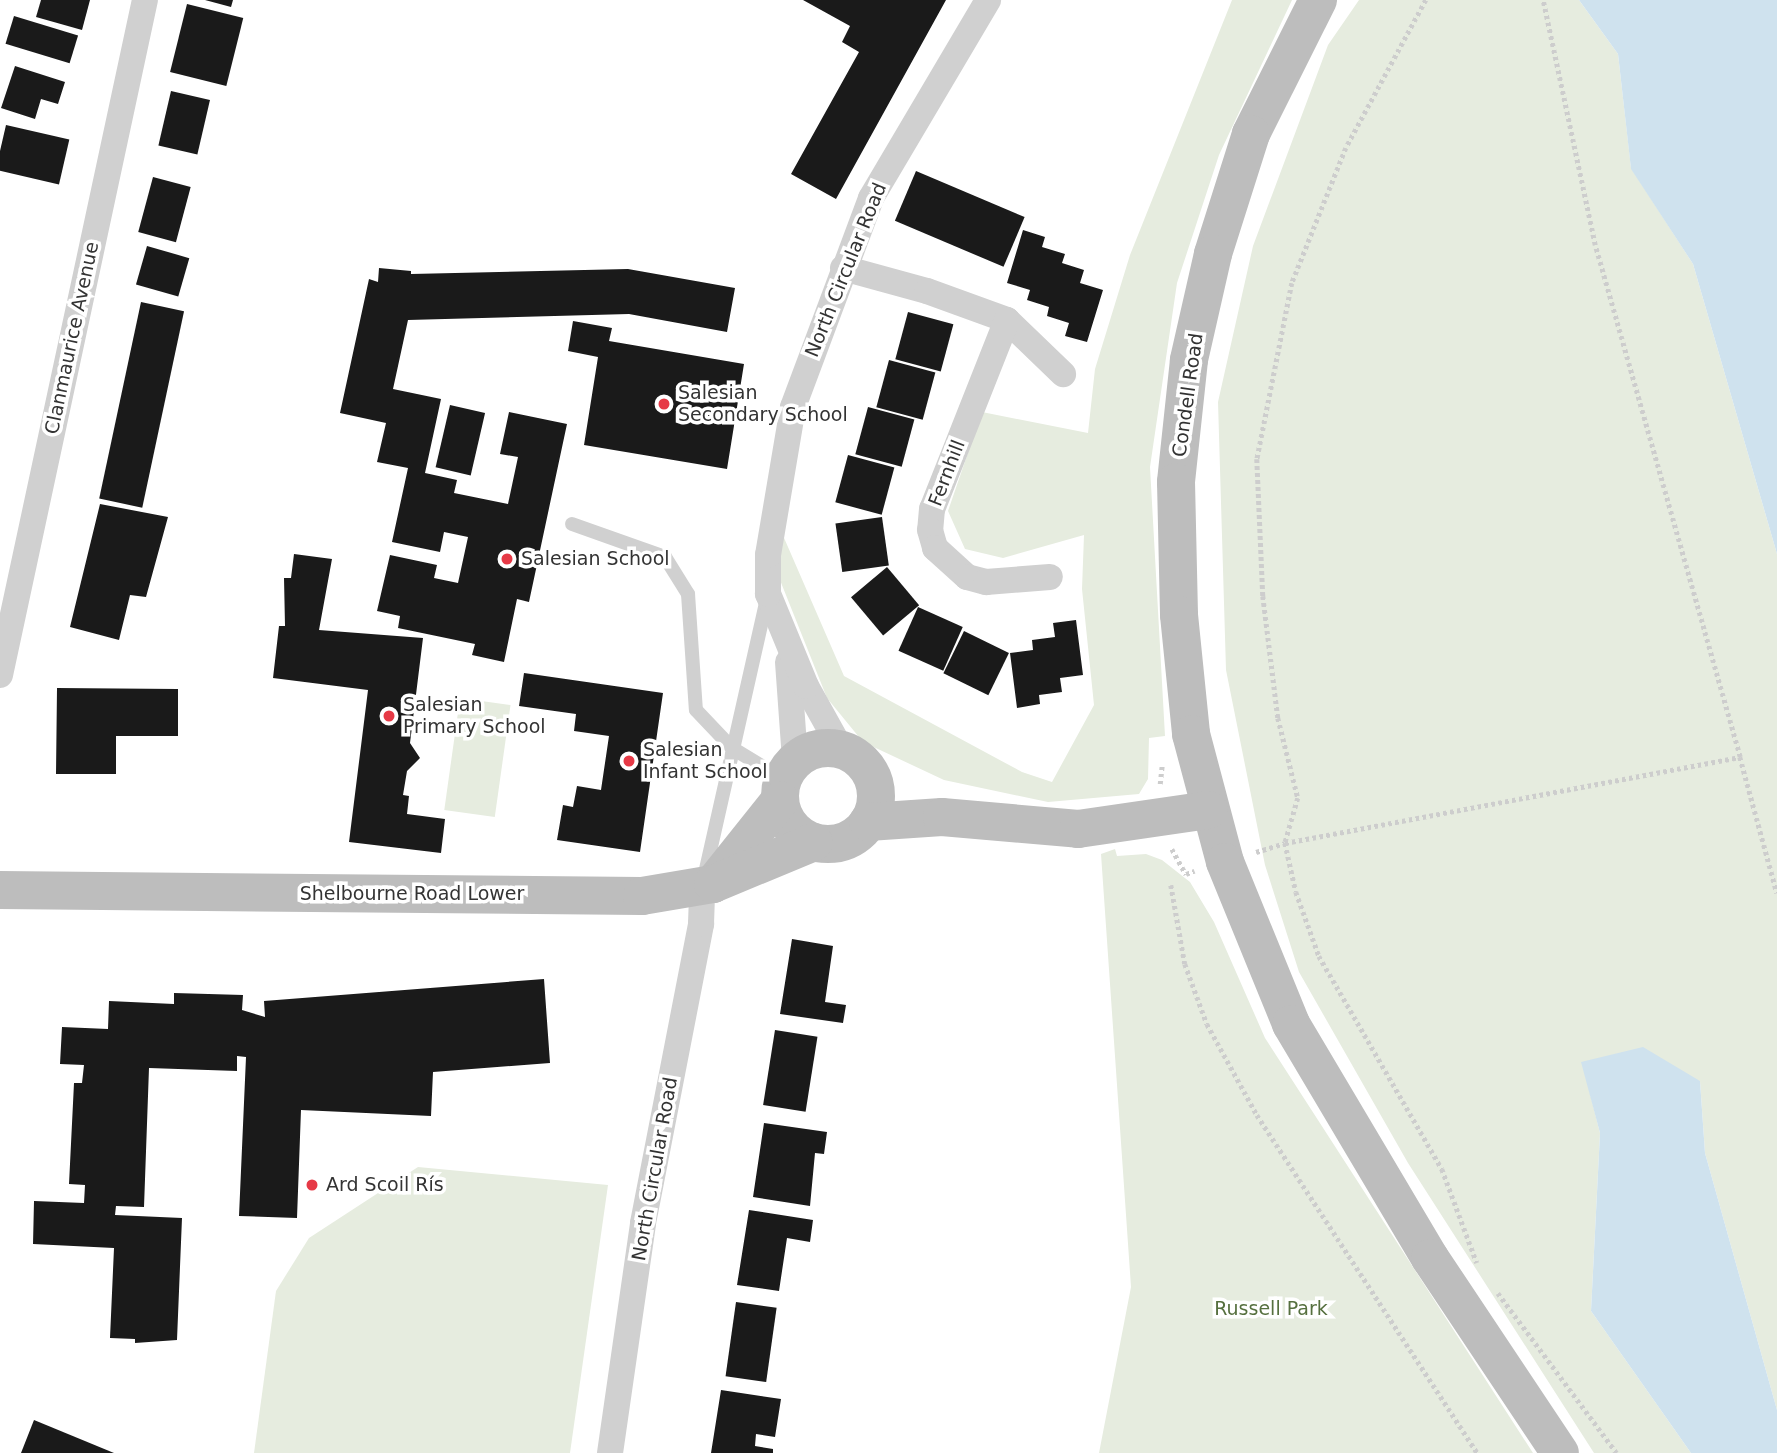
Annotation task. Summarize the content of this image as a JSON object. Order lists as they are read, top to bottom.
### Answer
{
  "streets": {
    "main road": ["Condell Road", "Shelbourne Road Lower"],
    "street": ["North Circular Road", "Clanmaurice Avenue", "Fernhill"]
  },
  "crossings": [
    ["North Circular Road", "Shelbourne Road Lower"]
  ],
  "parks": ["Russell Park"],
  "places": [
    "Salesian Secondary School",
    "Salesian School",
    "Salesian Primary School",
    "Salesian Infant School",
    "Ard Scoil Rís"
  ]
}
